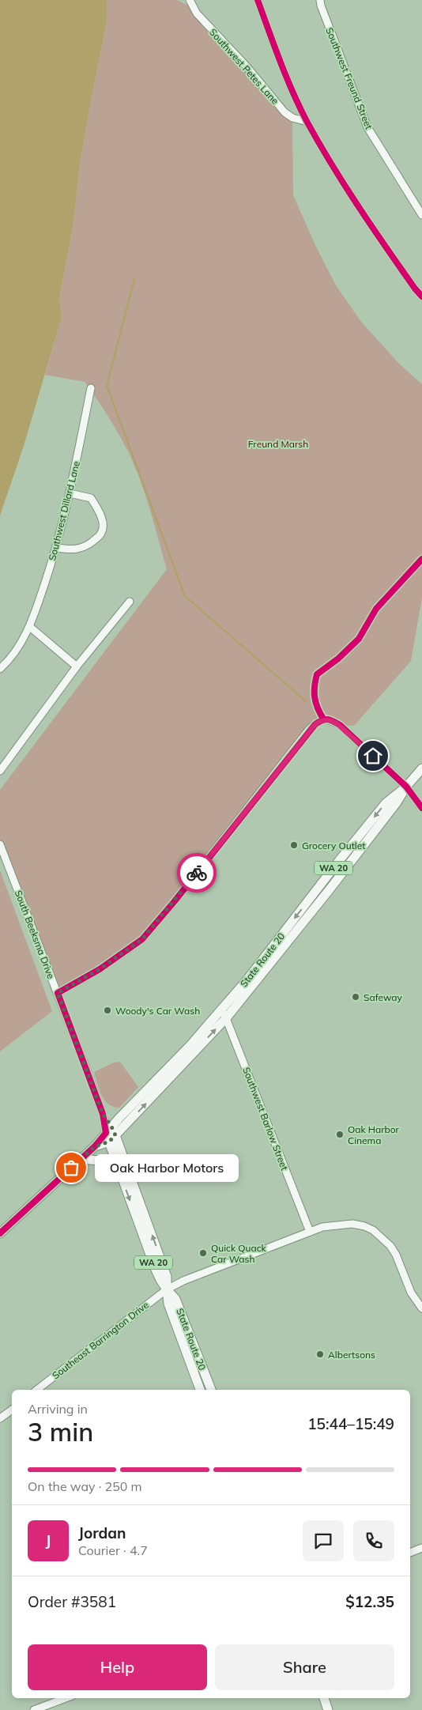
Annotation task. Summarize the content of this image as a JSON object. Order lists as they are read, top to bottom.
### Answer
{
  "streets": {
    "main road": ["WA 20", "State Route 20"],
    "street": [
      "Southwest Petes Lane",
      "Southwest Freund Street",
      "Southwest Dillard Lane",
      "South Beeksma Drive",
      "Southwest Barlow Street",
      "Southeast Barrington Drive"
    ]
  },
  "crossings": [
    ["WA 20", "State Route 20"],
    ["WA 20", "Southwest Barlow Street"],
    ["South Beeksma Drive", "State Route 20"],
    ["State Route 20", "Southwest Barlow Street"],
    ["State Route 20", "Southeast Barrington Drive"],
    ["Southwest Barlow Street", "Southeast Barrington Drive"]
  ],
  "parks": ["Freund Marsh"],
  "places": [
    "Grocery Outlet",
    "Safeway",
    "Woody's Car Wash",
    "Oak Harbor Cinema",
    "Oak Harbor Motors",
    "Quick Quack Car Wash",
    "Albertsons"
  ],
  "page": {
    "bubble": "Oak Harbor Motors",
    "heading": ["3 min", "Arriving in", "15:44–15:49"],
    "panel": [
      "Jordan",
      "Courier · 4.7",
      "Order #3581",
      "$12.35"
    ],
    "bar": "On the way · 250 m",
    "round": "J",
    "buttons": ["Help", "Share"]
  }
}
